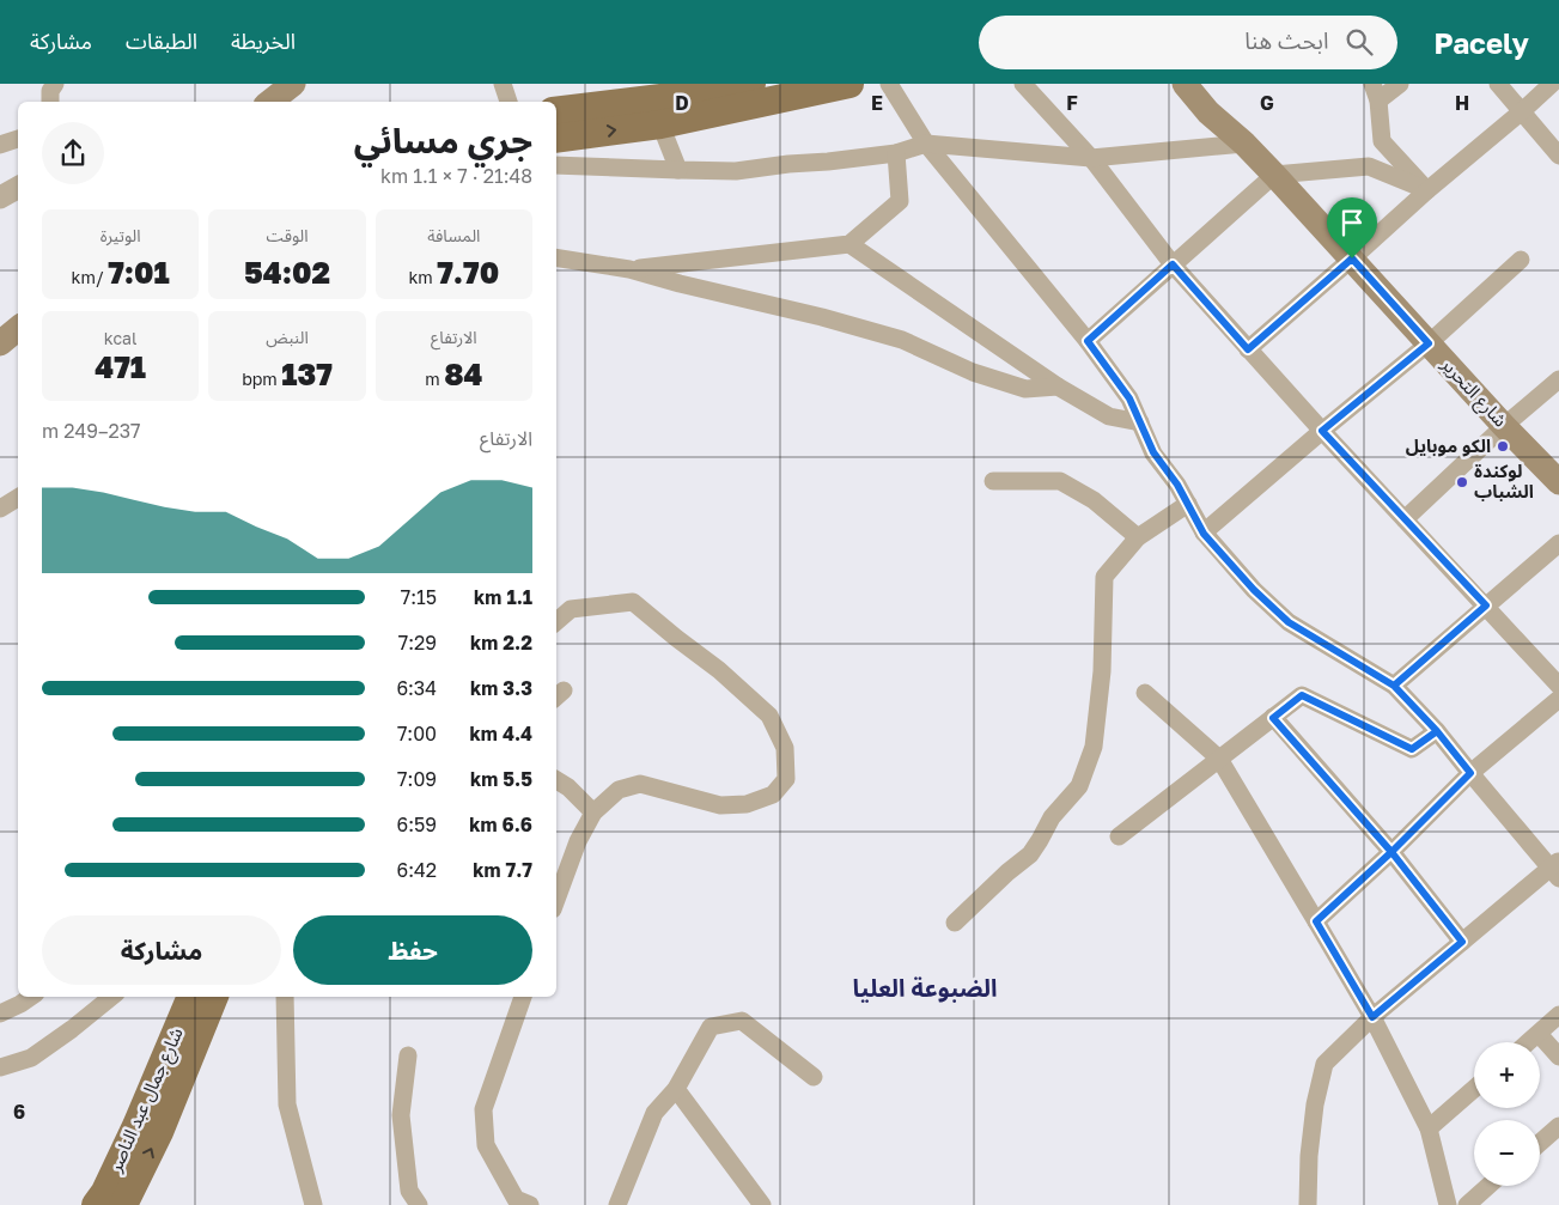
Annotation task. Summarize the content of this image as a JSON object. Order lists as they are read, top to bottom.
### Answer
{
  "streets": {
    "main road": ["شارع التحرير", "شارع جمال عبد الناصر"]
  },
  "districts": ["الضبوعة العليا"],
  "places": ["الكو موبايل", "لوكندة الشباب"],
  "page": {
    "header": "Pacely",
    "search": "ابحث هنا",
    "nav": ["الخريطة", "الطبقات", "مشاركة"],
    "heading": ["جري مسائي", "21:48 · 7 × 1.1 km"],
    "stats": [
      ["المسافة", "7.70 km"],
      ["الوقت", "54:02"],
      ["الوتيرة", "7:01 /km"],
      ["الارتفاع", "84 m"],
      ["النبض", "137 bpm"],
      ["kcal", "471"]
    ],
    "chart": ["الارتفاع", "237–249 m"],
    "list": [
      {
        "name": "1.1 km",
        "note": "7:15"
      },
      {
        "name": "2.2 km",
        "note": "7:29"
      },
      {
        "name": "3.3 km",
        "note": "6:34"
      },
      {
        "name": "4.4 km",
        "note": "7:00"
      },
      {
        "name": "5.5 km",
        "note": "7:09"
      },
      {
        "name": "6.6 km",
        "note": "6:59"
      },
      {
        "name": "7.7 km",
        "note": "6:42"
      }
    ],
    "buttons": ["حفظ", "مشاركة"],
    "map_buttons": ["+", "−"]
  },
  "grid": {
    "columns": [
      "D",
      "E",
      "F",
      "G",
      "H"
    ],
    "rows": ["6"]
  }
}
